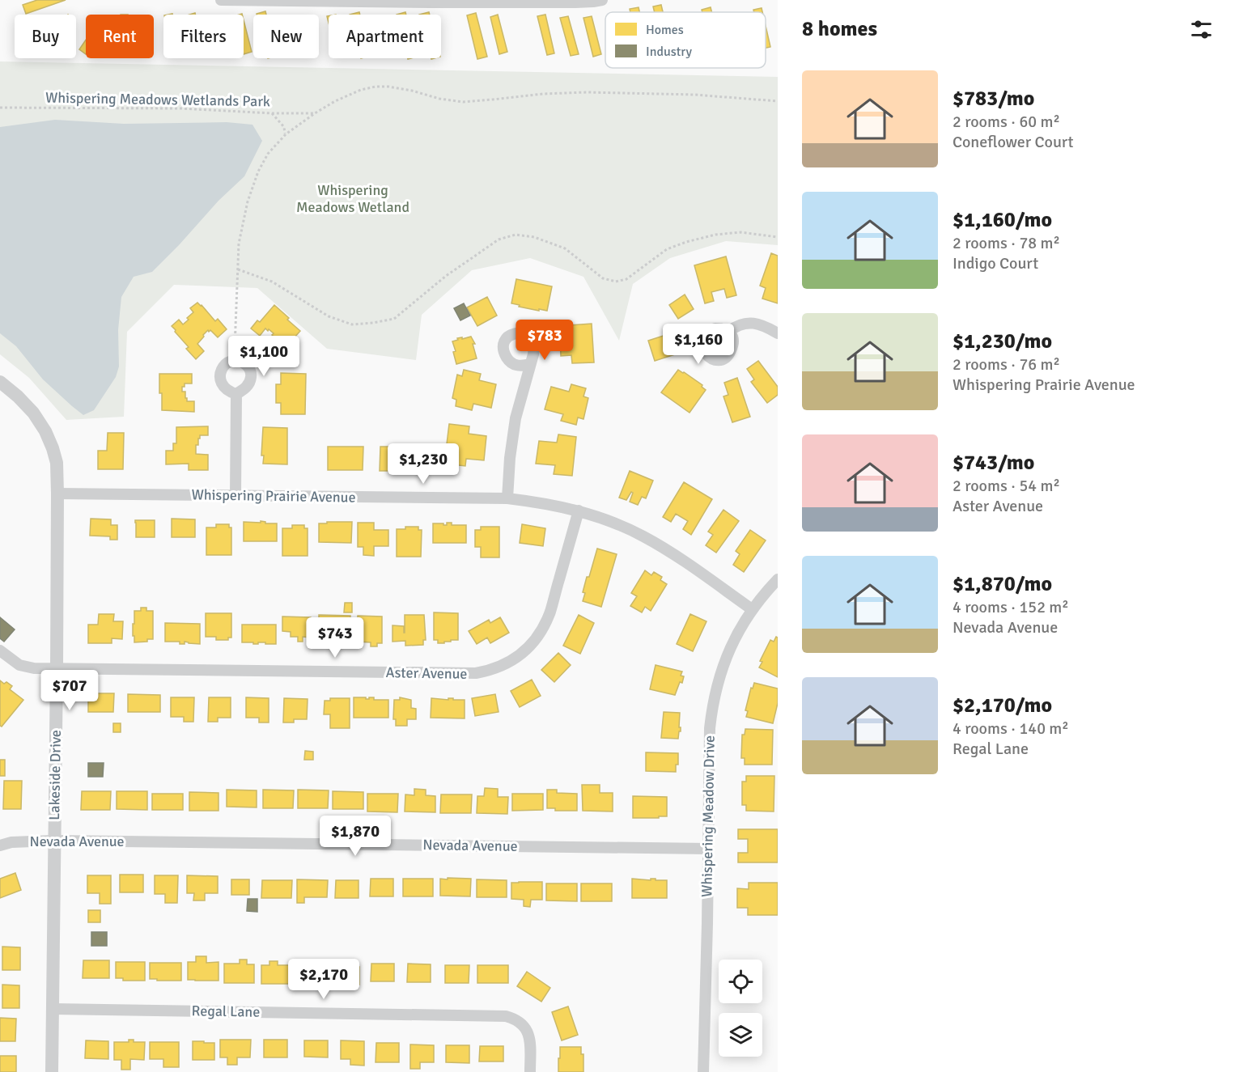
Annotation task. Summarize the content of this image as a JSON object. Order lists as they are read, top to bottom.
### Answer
{
  "streets": {
    "street": [
      "Whispering Prairie Avenue",
      "Aster Avenue",
      "Lakeside Drive",
      "Whispering Meadow Drive",
      "Nevada Avenue",
      "Regal Lane"
    ],
    "path": ["Whispering Meadows Wetlands Park"]
  },
  "crossings": [
    ["Whispering Prairie Avenue", "Aster Avenue"],
    ["Whispering Prairie Avenue", "Lakeside Drive"],
    ["Whispering Prairie Avenue", "Whispering Meadow Drive"],
    ["Aster Avenue", "Lakeside Drive"],
    ["Lakeside Drive", "Nevada Avenue"],
    ["Lakeside Drive", "Regal Lane"],
    ["Whispering Meadow Drive", "Nevada Avenue"]
  ],
  "parks": ["Whispering Meadows Wetland"],
  "legend": ["Homes", "Industry"],
  "page": {
    "heading": "8 homes",
    "chip": [
      "Buy",
      "Rent",
      "Filters",
      "New",
      "Apartment"
    ],
    "list": [
      {
        "name": "$783/mo",
        "note": "2 rooms · 60 m² · Coneflower Court"
      },
      {
        "name": "$1,160/mo",
        "note": "2 rooms · 78 m² · Indigo Court"
      },
      {
        "name": "$1,230/mo",
        "note": "2 rooms · 76 m² · Whispering Prairie Avenue"
      },
      {
        "name": "$743/mo",
        "note": "2 rooms · 54 m² · Aster Avenue"
      },
      {
        "name": "$1,870/mo",
        "note": "4 rooms · 152 m² · Nevada Avenue"
      },
      {
        "name": "$2,170/mo",
        "note": "4 rooms · 140 m² · Regal Lane"
      }
    ],
    "price": [
      "$783",
      "$1,160",
      "$1,100",
      "$1,230",
      "$743",
      "$707",
      "$1,870",
      "$2,170"
    ]
  }
}
